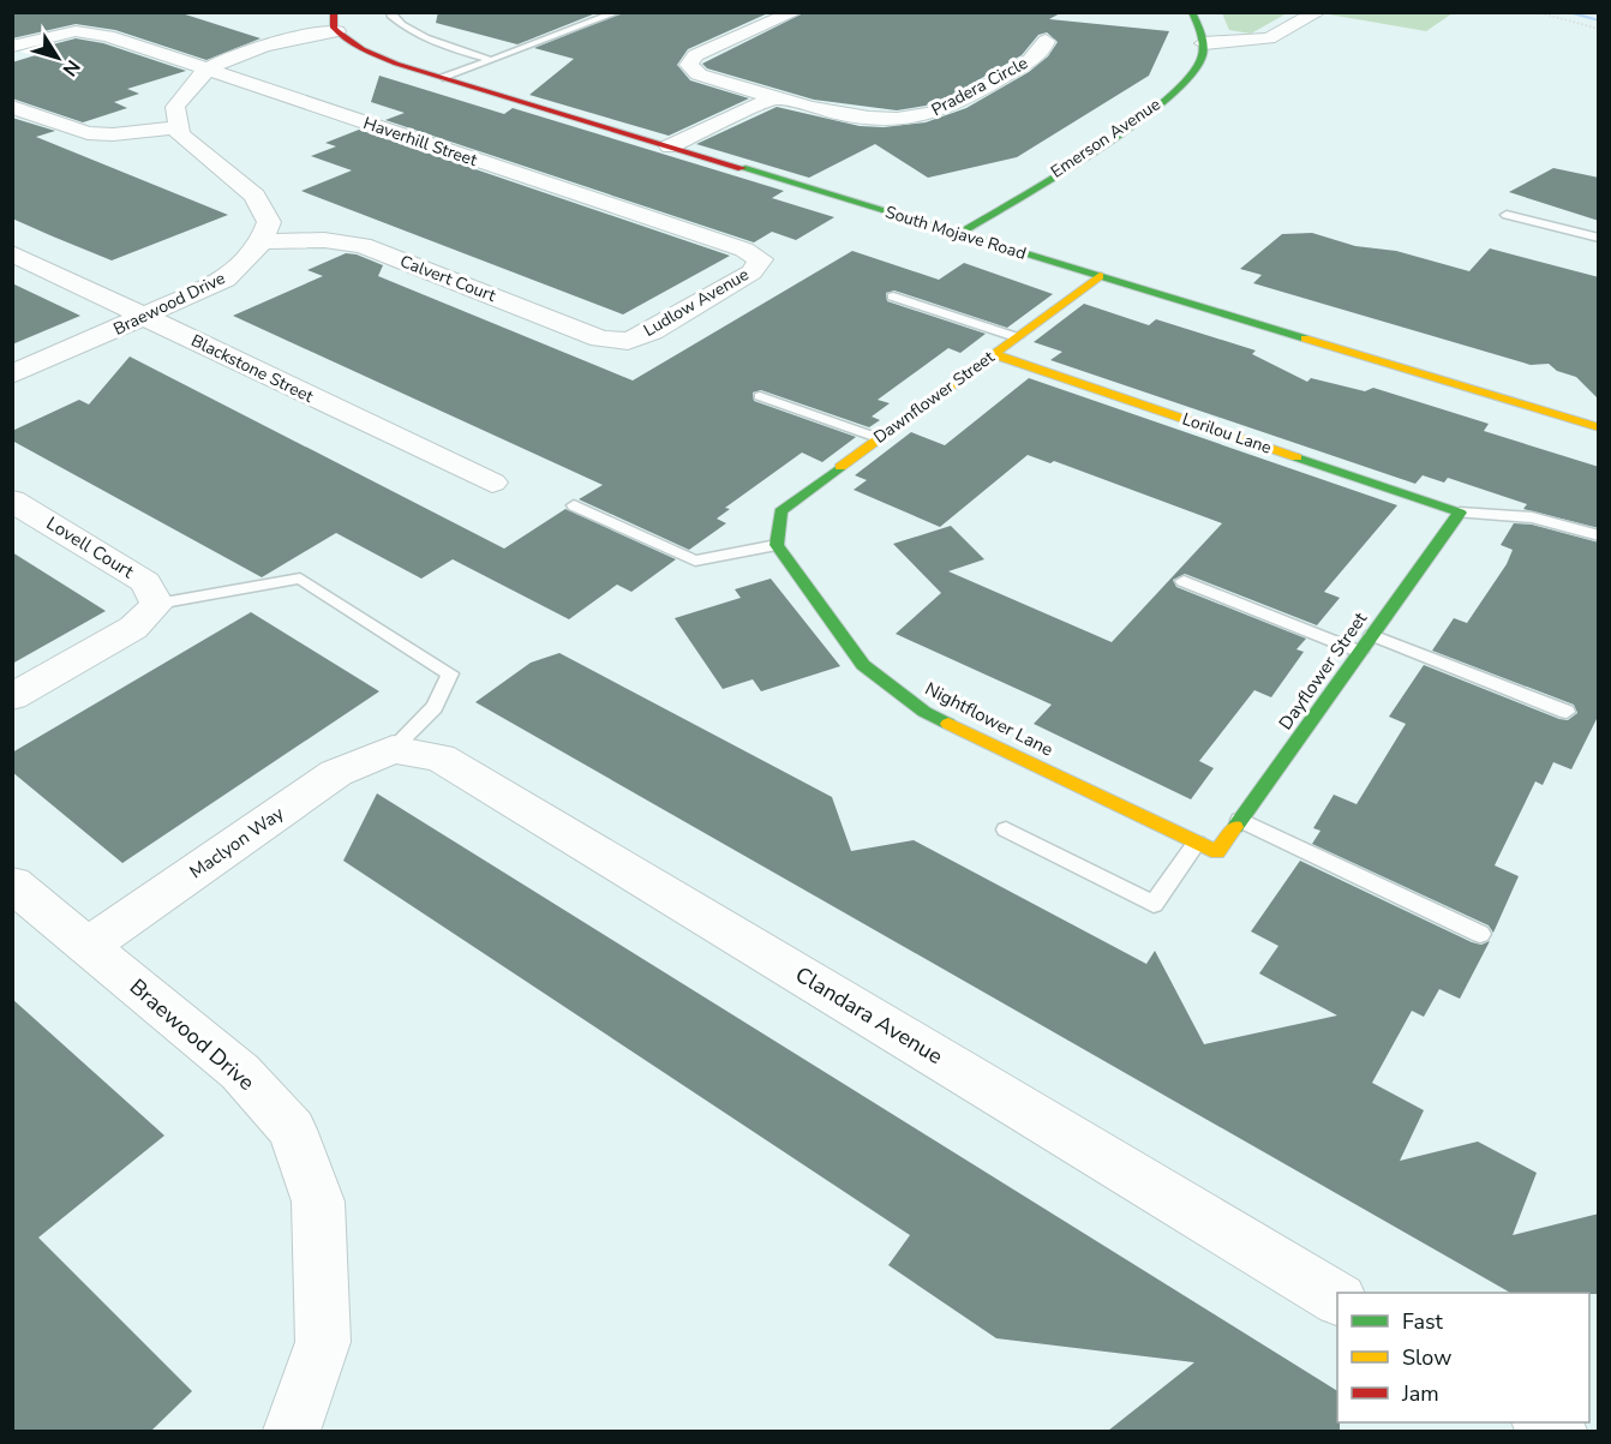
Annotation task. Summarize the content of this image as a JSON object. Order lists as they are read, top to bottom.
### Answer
{
  "streets": {
    "street": [
      "Pradera Circle",
      "Emerson Avenue",
      "Haverhill Street",
      "South Mojave Road",
      "Calvert Court",
      "Ludlow Avenue",
      "Braewood Drive",
      "Blackstone Street",
      "Dawnflower Street",
      "Lorilou Lane",
      "Lovell Court",
      "Dayflower Street",
      "Nightflower Lane",
      "Maclyon Way",
      "Clandara Avenue"
    ]
  },
  "crossings": [
    ["Emerson Avenue", "South Mojave Road"],
    ["Haverhill Street", "Ludlow Avenue"],
    ["South Mojave Road", "Dawnflower Street"],
    ["Calvert Court", "Ludlow Avenue"],
    ["Calvert Court", "Braewood Drive"],
    ["Braewood Drive", "Blackstone Street"],
    ["Braewood Drive", "Maclyon Way"],
    ["Dawnflower Street", "Lorilou Lane"],
    ["Dawnflower Street", "Nightflower Lane"],
    ["Lorilou Lane", "Dayflower Street"],
    ["Dayflower Street", "Nightflower Lane"],
    ["Maclyon Way", "Clandara Avenue"]
  ],
  "legend": ["Fast", "Slow", "Jam"],
  "north": "bottom right"
}
